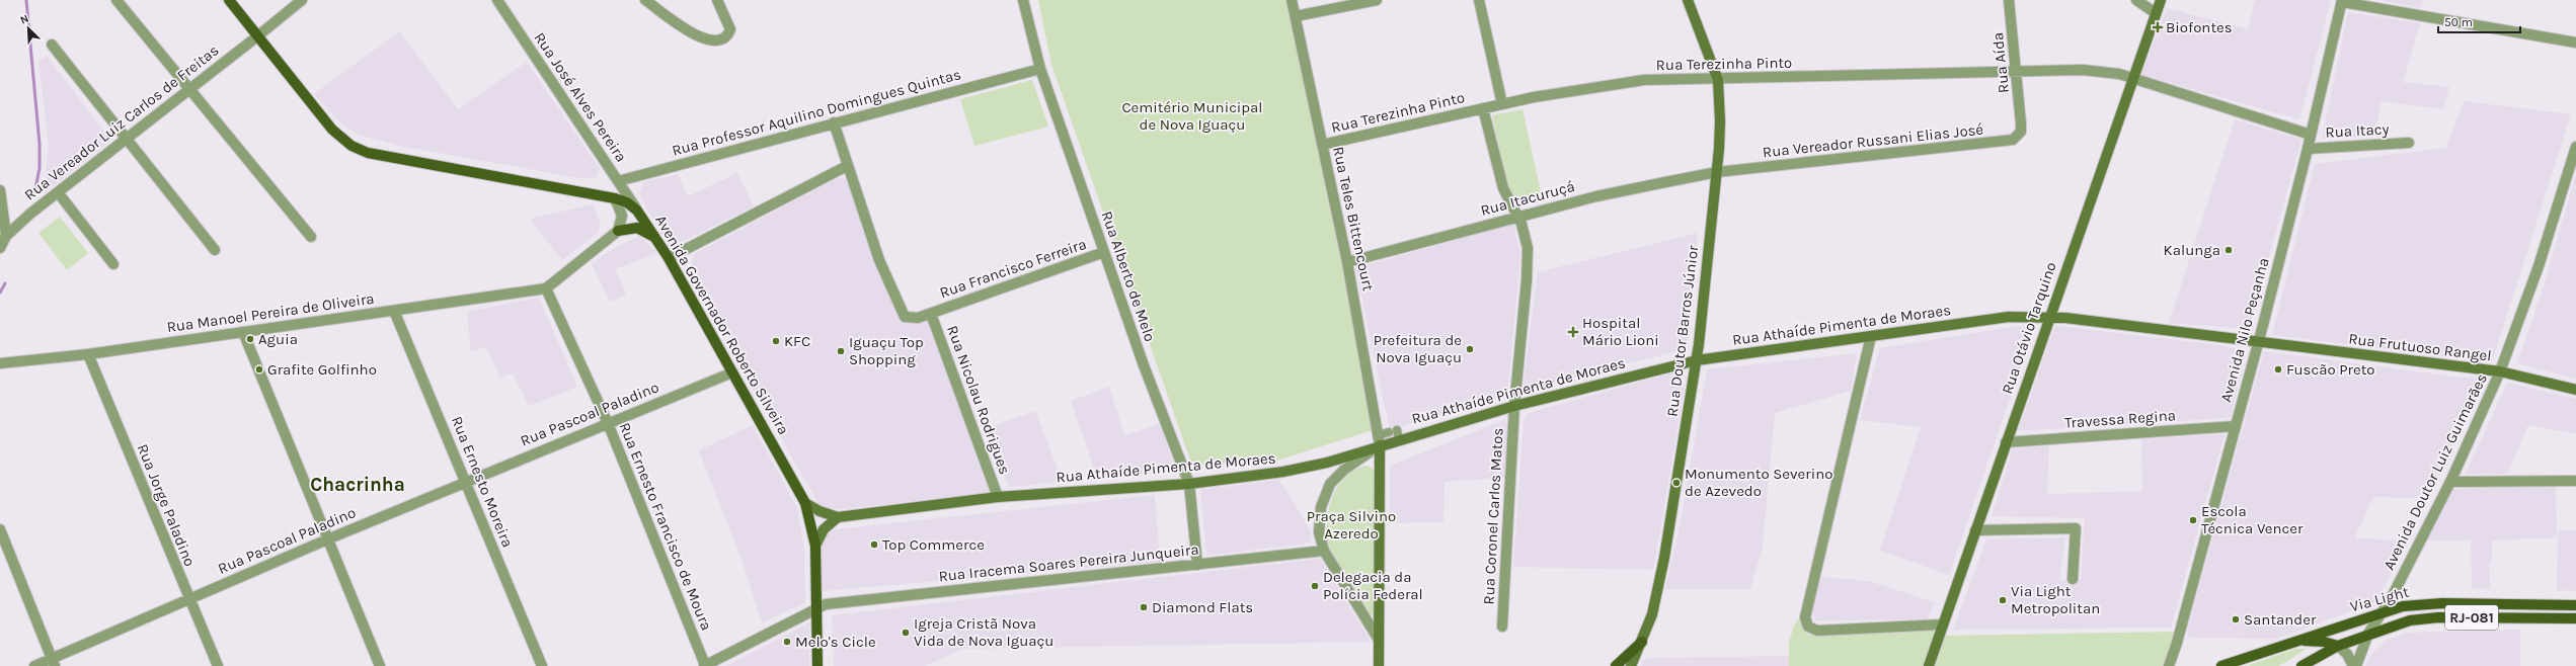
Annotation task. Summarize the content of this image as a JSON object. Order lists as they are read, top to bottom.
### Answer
{
  "streets": {
    "main road": [
      "Avenida Governador Roberto Silveira",
      "Rua Athaíde Pimenta de Moraes",
      "Rua Otávio Tarquino",
      "Rua Doutor Barros Júnior",
      "Rua Frutuoso Rangel",
      "Via Light",
      "RJ-081"
    ],
    "street": [
      "Rua Aída",
      "Rua Terezinha Pinto",
      "Rua José Alves Pereira",
      "Rua Professor Aquilino Domingues Quintas",
      "Rua Vereador Luiz Carlos de Freitas",
      "Rua Itacy",
      "Rua Vereador Russani Elias José",
      "Rua Itacuruçá",
      "Rua Teles Bittencourt",
      "Rua Francisco Ferreira",
      "Rua Alberto de Melo",
      "Rua Manoel Pereira de Oliveira",
      "Avenida Nilo Peçanha",
      "Rua Nicolau Rodrigues",
      "Rua Pascoal Paladino",
      "Travessa Regina",
      "Avenida Doutor Luiz Guimarães",
      "Rua Ernesto Moreira",
      "Rua Jorge Paladino",
      "Rua Coronel Carlos Matos",
      "Rua Ernesto Francisco de Moura",
      "Rua Iracema Soares Pereira Junqueira"
    ]
  },
  "crossings": [
    ["Rua Aída", "Rua Terezinha Pinto"],
    ["Rua Aída", "Rua Vereador Russani Elias José"],
    ["Rua Terezinha Pinto", "Rua Teles Bittencourt"],
    ["Rua Terezinha Pinto", "Rua Otávio Tarquino"],
    ["Rua Terezinha Pinto", "Avenida Nilo Peçanha"],
    ["Rua Terezinha Pinto", "Rua Doutor Barros Júnior"],
    ["Rua Terezinha Pinto", "Rua Coronel Carlos Matos"],
    ["Rua José Alves Pereira", "Rua Professor Aquilino Domingues Quintas"],
    ["Rua José Alves Pereira", "Avenida Governador Roberto Silveira"],
    ["Rua Professor Aquilino Domingues Quintas", "Rua Francisco Ferreira"],
    ["Rua Professor Aquilino Domingues Quintas", "Rua Alberto de Melo"],
    ["Rua Vereador Luiz Carlos de Freitas", "Avenida Governador Roberto Silveira"],
    ["Rua Itacy", "Avenida Nilo Peçanha"],
    ["Rua Vereador Russani Elias José", "Rua Itacuruçá"],
    ["Rua Vereador Russani Elias José", "Rua Doutor Barros Júnior"],
    ["Rua Itacuruçá", "Rua Teles Bittencourt"],
    ["Rua Itacuruçá", "Rua Doutor Barros Júnior"],
    ["Rua Itacuruçá", "Rua Coronel Carlos Matos"],
    ["Rua Teles Bittencourt", "Rua Athaíde Pimenta de Moraes"],
    ["Rua Francisco Ferreira", "Rua Alberto de Melo"],
    ["Rua Francisco Ferreira", "Rua Nicolau Rodrigues"],
    ["Rua Alberto de Melo", "Rua Athaíde Pimenta de Moraes"],
    ["Rua Alberto de Melo", "Rua Iracema Soares Pereira Junqueira"],
    ["Rua Manoel Pereira de Oliveira", "Rua Ernesto Moreira"],
    ["Rua Manoel Pereira de Oliveira", "Rua Jorge Paladino"],
    ["Rua Manoel Pereira de Oliveira", "Rua Ernesto Francisco de Moura"],
    ["Avenida Governador Roberto Silveira", "Rua Athaíde Pimenta de Moraes"],
    ["Avenida Governador Roberto Silveira", "Rua Pascoal Paladino"],
    ["Avenida Governador Roberto Silveira", "Rua Iracema Soares Pereira Junqueira"],
    ["Rua Athaíde Pimenta de Moraes", "Rua Otávio Tarquino"],
    ["Rua Athaíde Pimenta de Moraes", "Avenida Nilo Peçanha"],
    ["Rua Athaíde Pimenta de Moraes", "Rua Doutor Barros Júnior"],
    ["Rua Athaíde Pimenta de Moraes", "Rua Frutuoso Rangel"],
    ["Rua Athaíde Pimenta de Moraes", "Rua Nicolau Rodrigues"],
    ["Rua Athaíde Pimenta de Moraes", "Rua Coronel Carlos Matos"],
    ["Rua Otávio Tarquino", "Travessa Regina"],
    ["Avenida Nilo Peçanha", "Rua Frutuoso Rangel"],
    ["Avenida Nilo Peçanha", "Travessa Regina"],
    ["Rua Frutuoso Rangel", "Avenida Doutor Luiz Guimarães"],
    ["Rua Pascoal Paladino", "Rua Ernesto Moreira"],
    ["Rua Pascoal Paladino", "Rua Jorge Paladino"],
    ["Rua Pascoal Paladino", "Rua Ernesto Francisco de Moura"],
    ["Avenida Doutor Luiz Guimarães", "Via Light"],
    ["Rua Ernesto Francisco de Moura", "Rua Iracema Soares Pereira Junqueira"]
  ],
  "districts": ["Chacrinha"],
  "parks": ["Cemitério Municipal de Nova Iguaçu", "Praça Silvino Azeredo"],
  "places": {
    "health": ["Biofontes", "Hospital Mário Lioni"],
    "other": [
      "Kalunga",
      "Aguia",
      "KFC",
      "Prefeitura de Nova Iguaçu",
      "Iguaçu Top Shopping",
      "Grafite Golfinho",
      "Fuscão Preto",
      "Monumento Severino de Azevedo",
      "Escola Técnica Vencer",
      "Top Commerce",
      "Delegacia da Polícia Federal",
      "Via Light Metropolitan",
      "Diamond Flats",
      "Santander",
      "Igreja Cristã Nova Vida de Nova Iguaçu",
      "Melo's Cicle"
    ]
  },
  "scale_bar": "50 m",
  "north": "top left"
}
